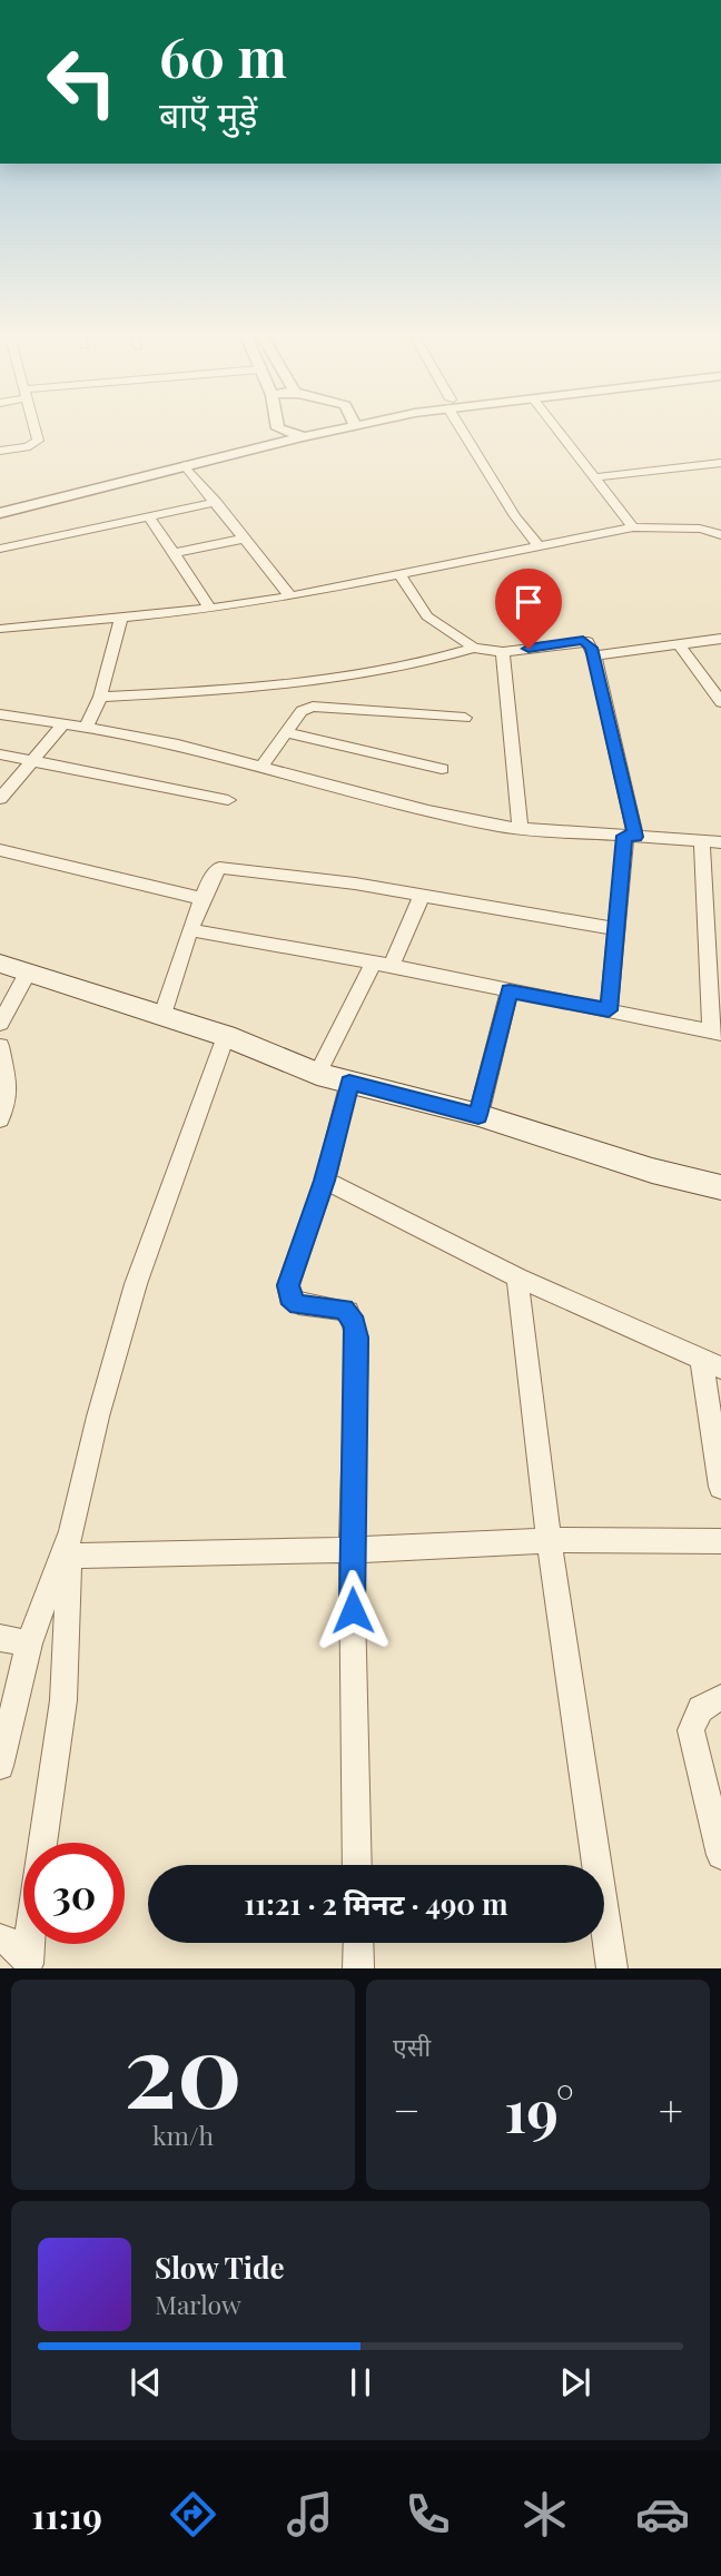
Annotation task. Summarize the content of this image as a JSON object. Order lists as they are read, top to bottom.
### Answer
{
  "page": {
    "turn": ["60 m", "बाएँ मुड़ें"],
    "limit": "30",
    "trip": "11:21 · 2 मिनट · 490 m",
    "tile": [
      ["20", "km/h"],
      "एसी"
    ],
    "heat": ["−", "19°", "+"],
    "song": ["Slow Tide", "Marlow"],
    "tabs": "11:19"
  }
}
